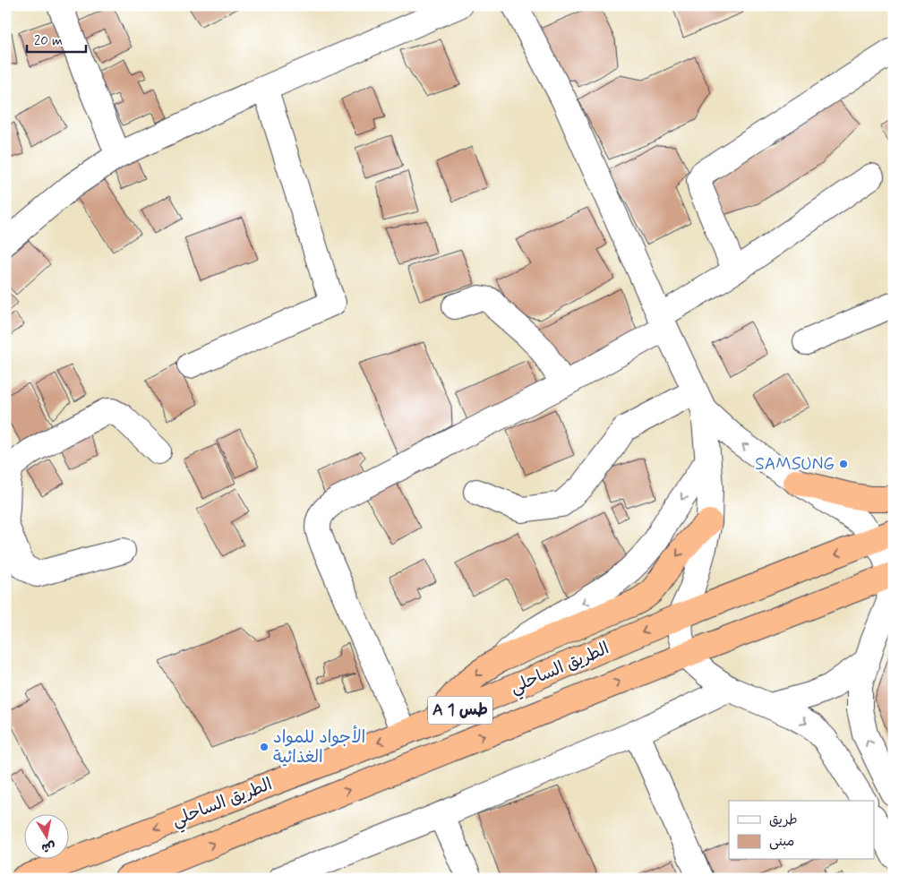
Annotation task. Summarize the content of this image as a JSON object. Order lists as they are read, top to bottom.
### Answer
{
  "streets": {
    "highway": ["الطريق الساحلي", "A 1 طس"]
  },
  "places": ["SAMSUNG", "الأجواد للمواد الغذائية"],
  "legend": ["طريق", "مبنى"],
  "scale_bar": "20 m",
  "north": "bottom"
}
